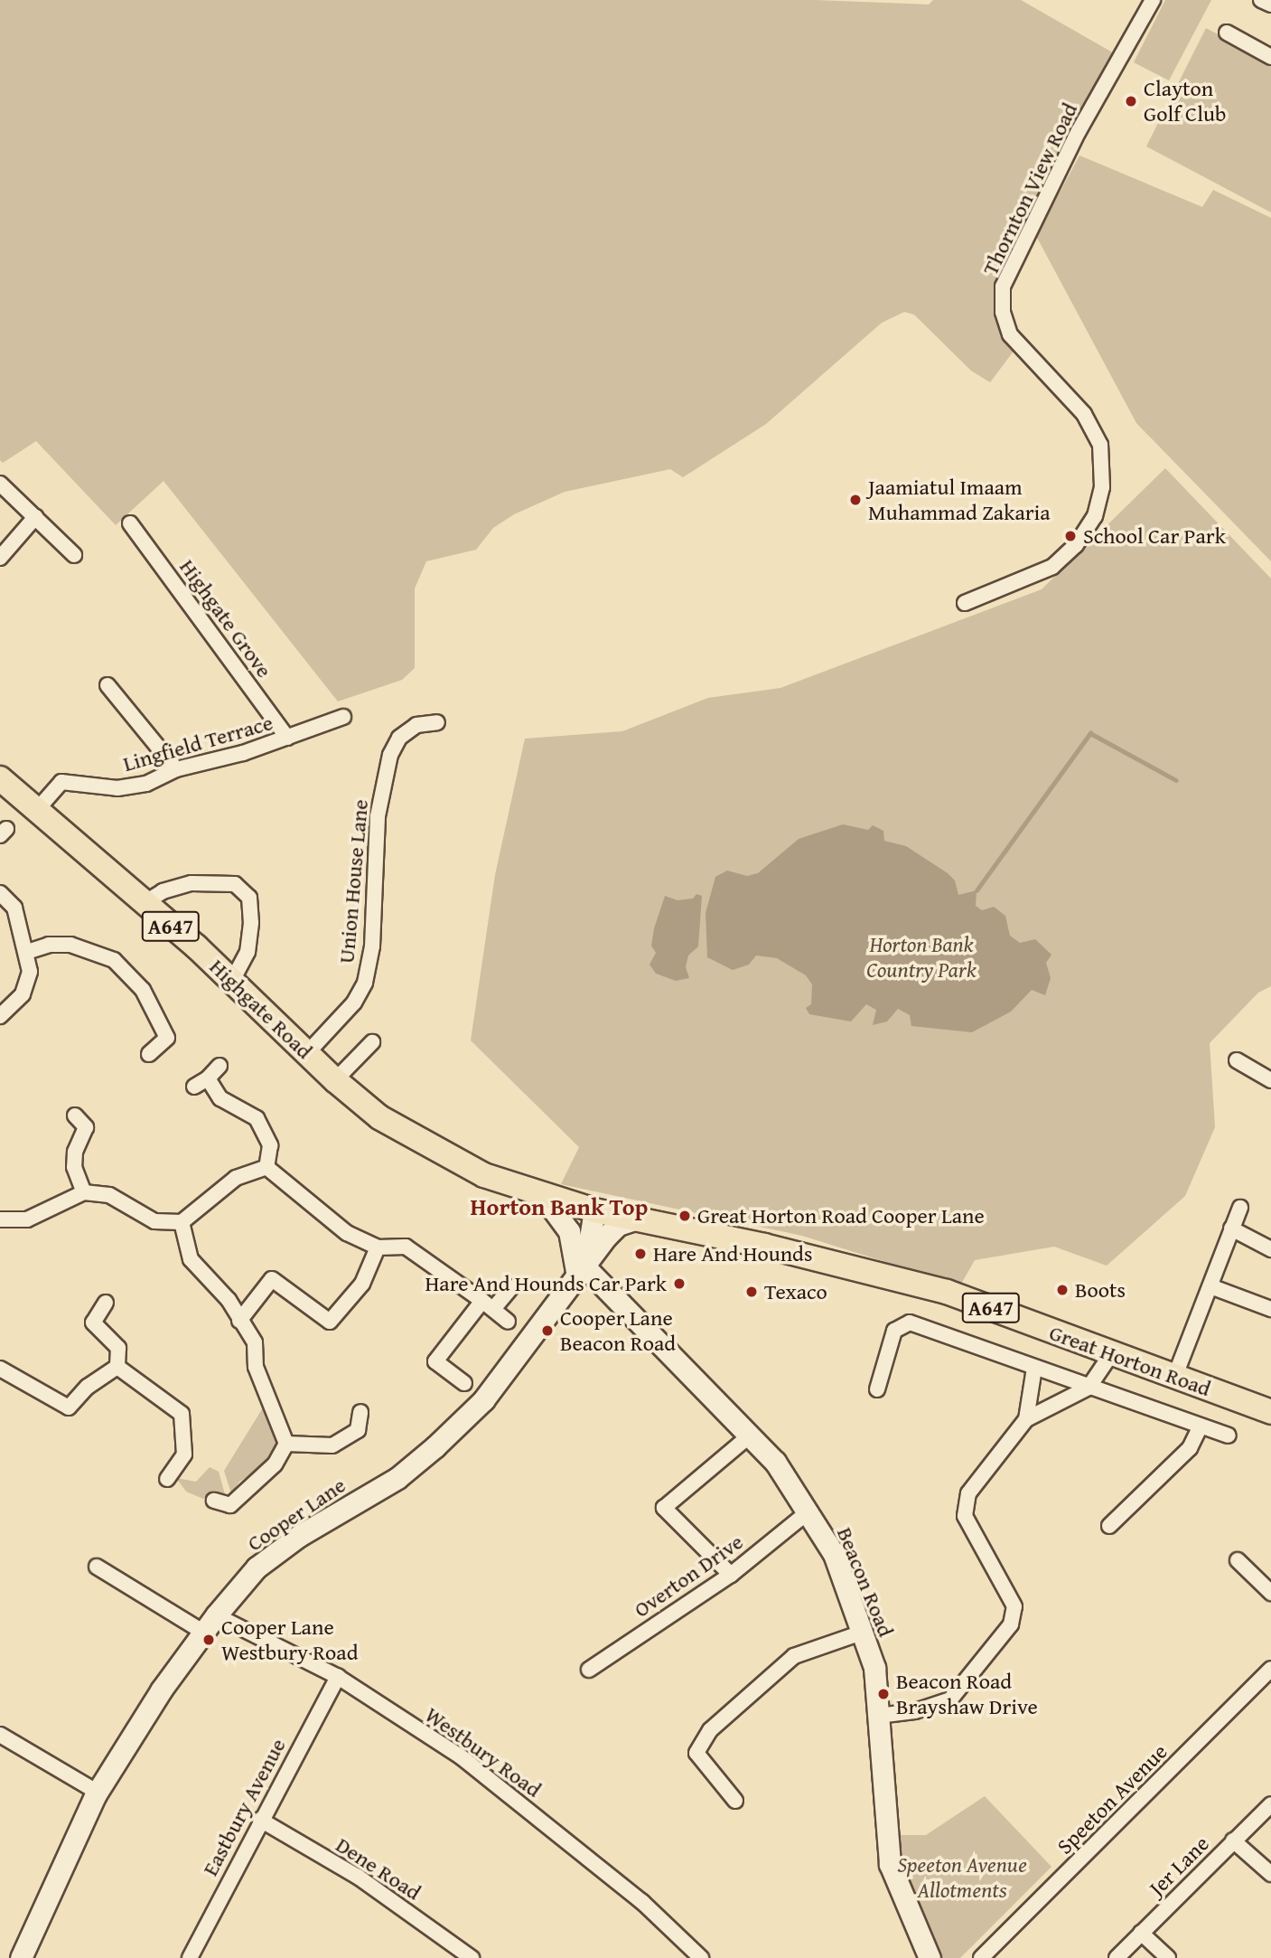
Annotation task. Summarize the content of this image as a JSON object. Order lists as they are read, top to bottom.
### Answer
{
  "streets": {
    "main road": [
      "A647",
      "Highgate Road",
      "Great Horton Road",
      "Cooper Lane",
      "Beacon Road"
    ],
    "street": [
      "Thornton View Road",
      "Highgate Grove",
      "Lingfield Terrace",
      "Union House Lane",
      "Overton Drive",
      "Westbury Road",
      "Speeton Avenue",
      "Eastbury Avenue",
      "Jer Lane",
      "Dene Road"
    ]
  },
  "crossings": [
    ["Highgate Grove", "Lingfield Terrace"],
    ["Lingfield Terrace", "Highgate Road"],
    ["Union House Lane", "Highgate Road"],
    ["Highgate Road", "Great Horton Road"],
    ["Great Horton Road", "Cooper Lane"],
    ["Cooper Lane", "Beacon Road"],
    ["Cooper Lane", "Westbury Road"],
    ["Overton Drive", "Beacon Road"],
    ["Westbury Road", "Eastbury Avenue"],
    ["Eastbury Avenue", "Dene Road"]
  ],
  "districts": ["Horton Bank Top"],
  "parks": ["Horton Bank Country Park", "Speeton Avenue Allotments"],
  "places": [
    "Clayton Golf Club",
    "Jaamiatul Imaam Muhammad Zakaria",
    "School Car Park",
    "Great Horton Road Cooper Lane",
    "Hare And Hounds",
    "Hare And Hounds Car Park",
    "Boots",
    "Texaco",
    "Cooper Lane Beacon Road",
    "Cooper Lane Westbury Road",
    "Beacon Road Brayshaw Drive"
  ]
}
